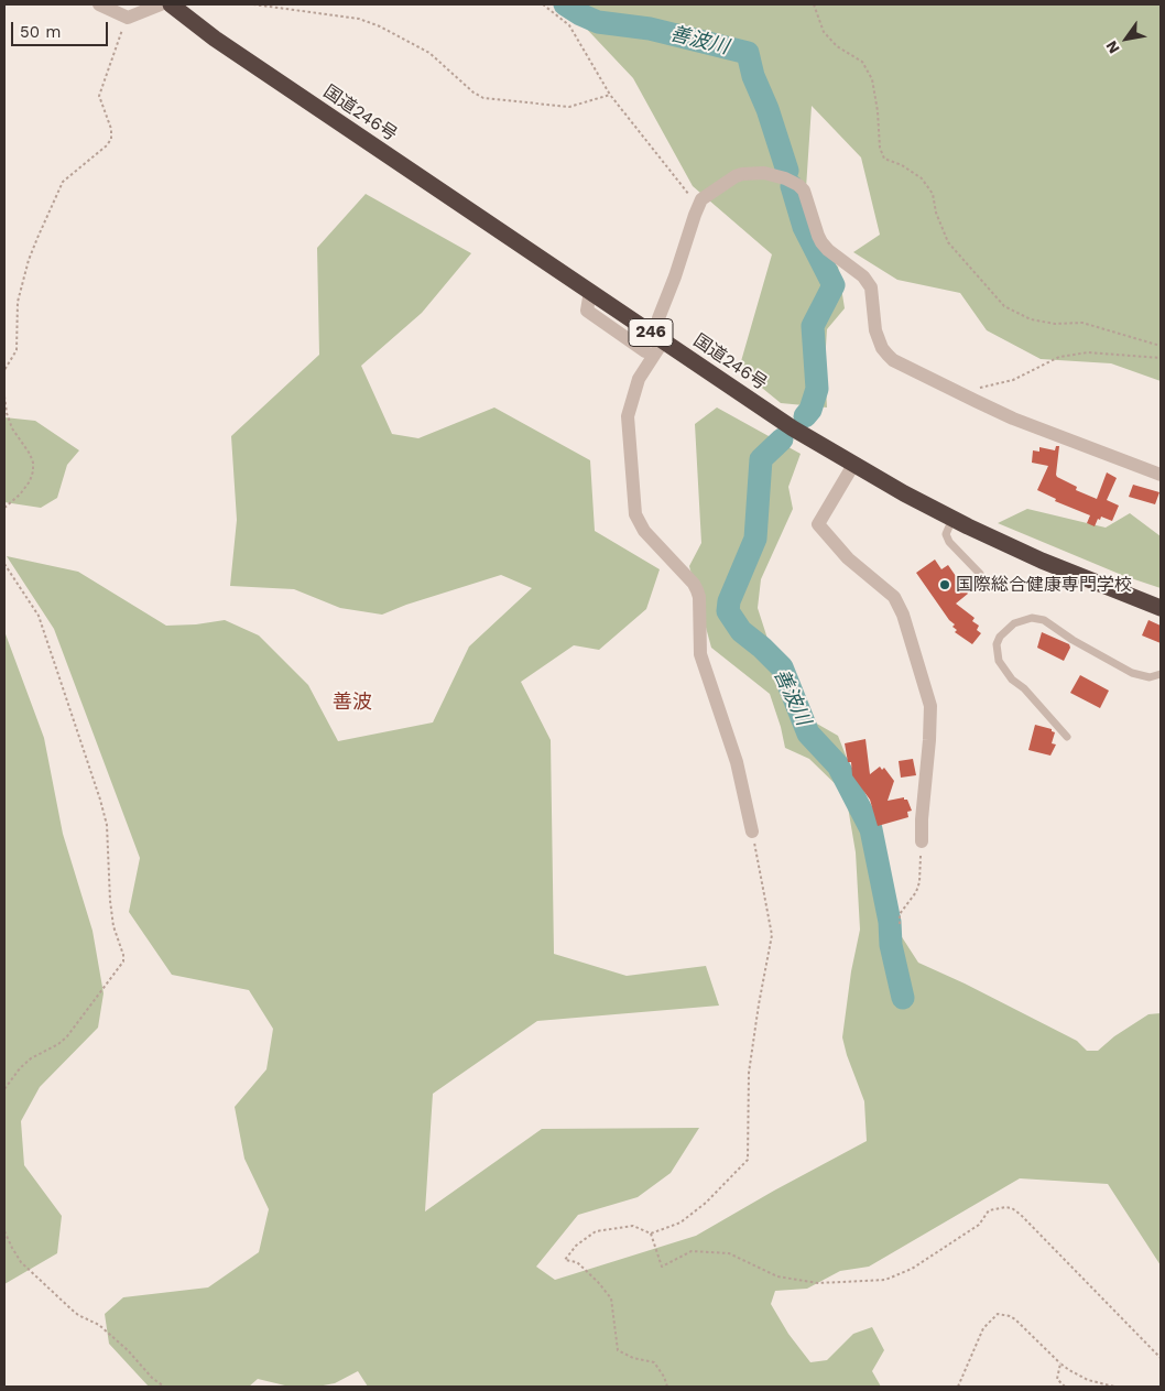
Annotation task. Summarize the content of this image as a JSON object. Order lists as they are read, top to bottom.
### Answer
{
  "streets": {
    "highway": ["国道246号", "246"]
  },
  "districts": ["善波"],
  "water": ["善波川"],
  "places": ["国際総合健康専門学校"],
  "scale_bar": "50 m",
  "north": "bottom left"
}
